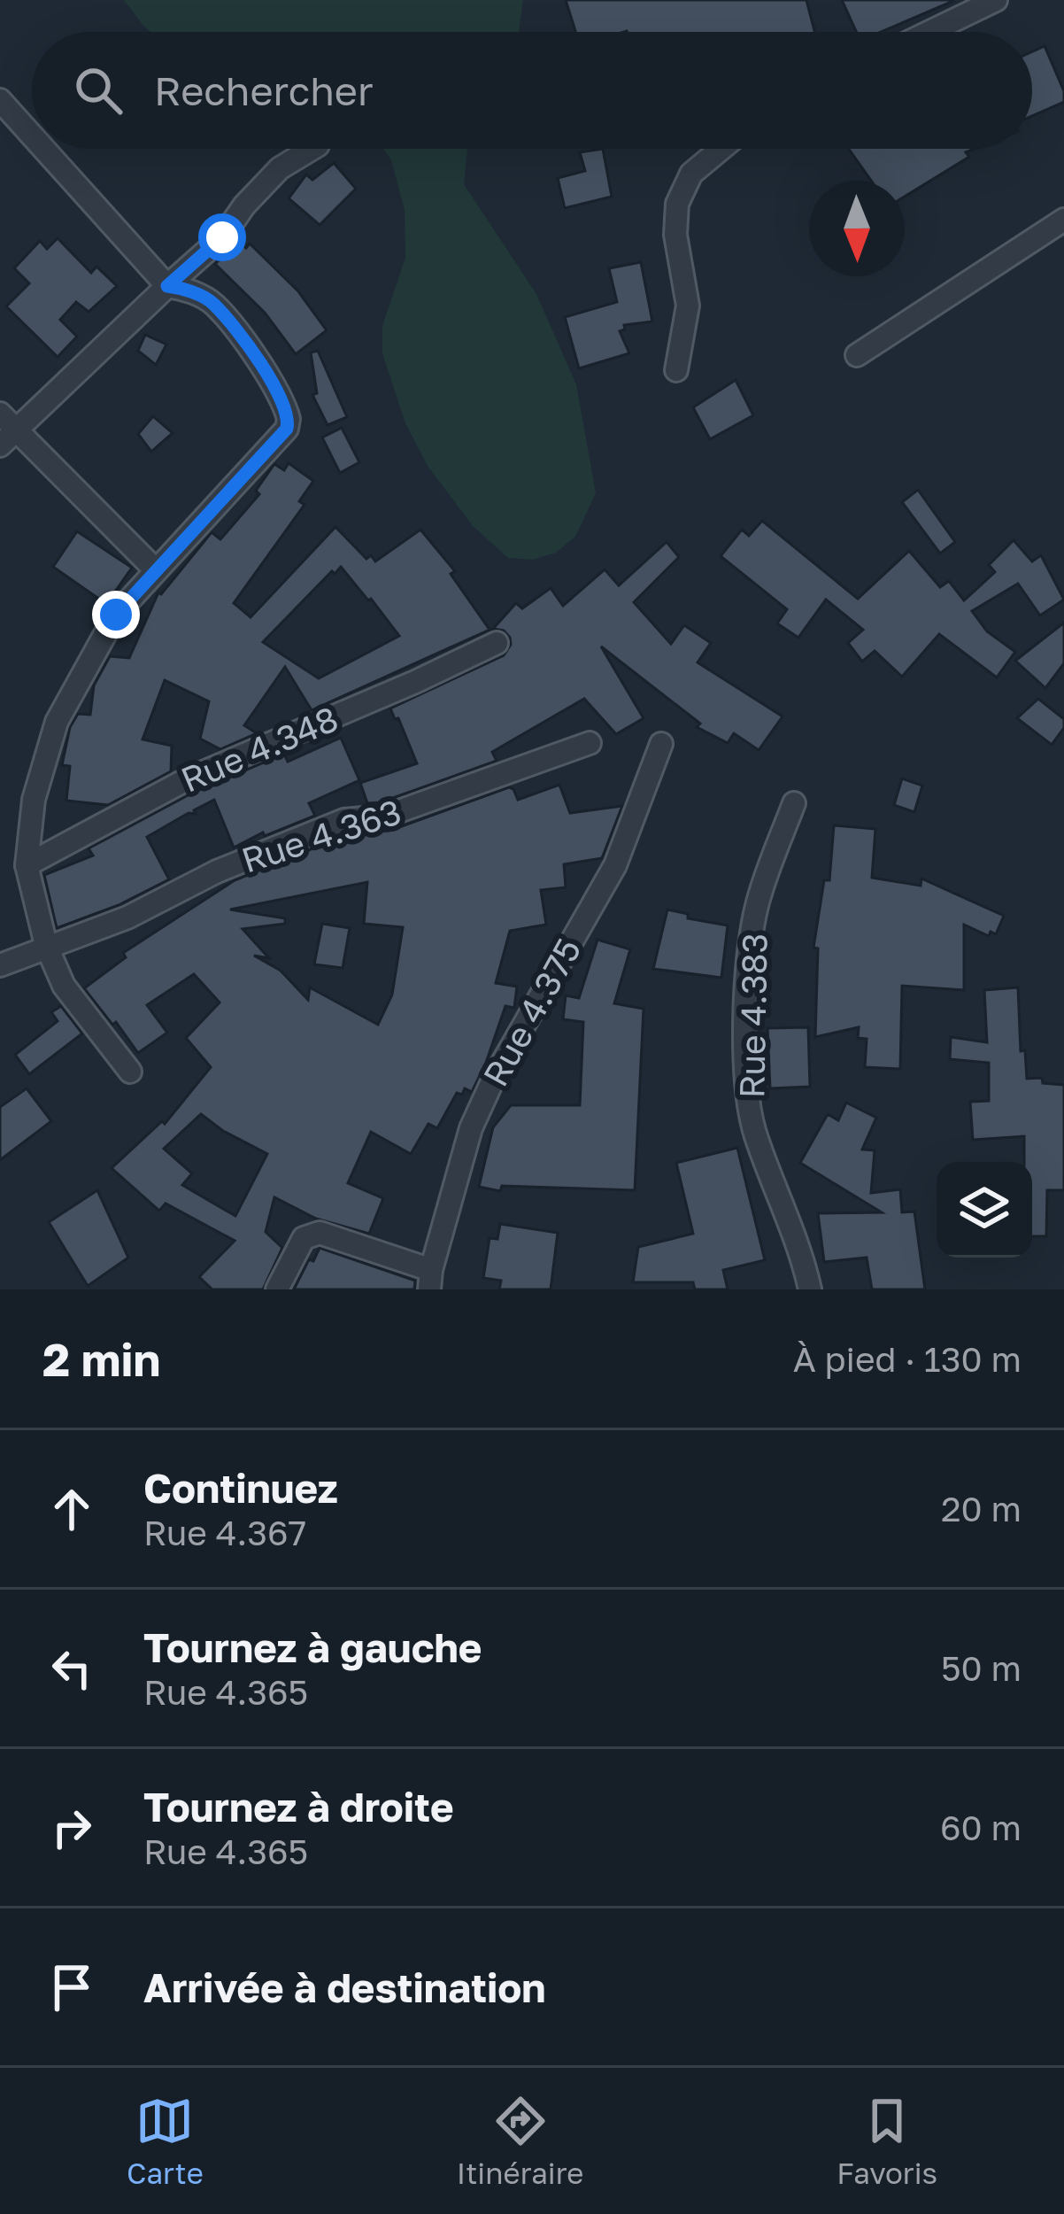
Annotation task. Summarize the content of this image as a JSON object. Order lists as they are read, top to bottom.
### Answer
{
  "streets": {
    "street": [
      "Rue 4.348",
      "Rue 4.363",
      "Rue 4.375",
      "Rue 4.383"
    ]
  },
  "north": "bottom",
  "page": {
    "search": "Rechercher",
    "heading": ["2 min", "À pied · 130 m"],
    "list": [
      ["Continuez", "Rue 4.367", "20 m"],
      ["Tournez à gauche", "Rue 4.365", "50 m"],
      ["Tournez à droite", "Rue 4.365", "60 m"],
      "Arrivée à destination"
    ],
    "nav": ["Carte", "Itinéraire", "Favoris"]
  }
}
